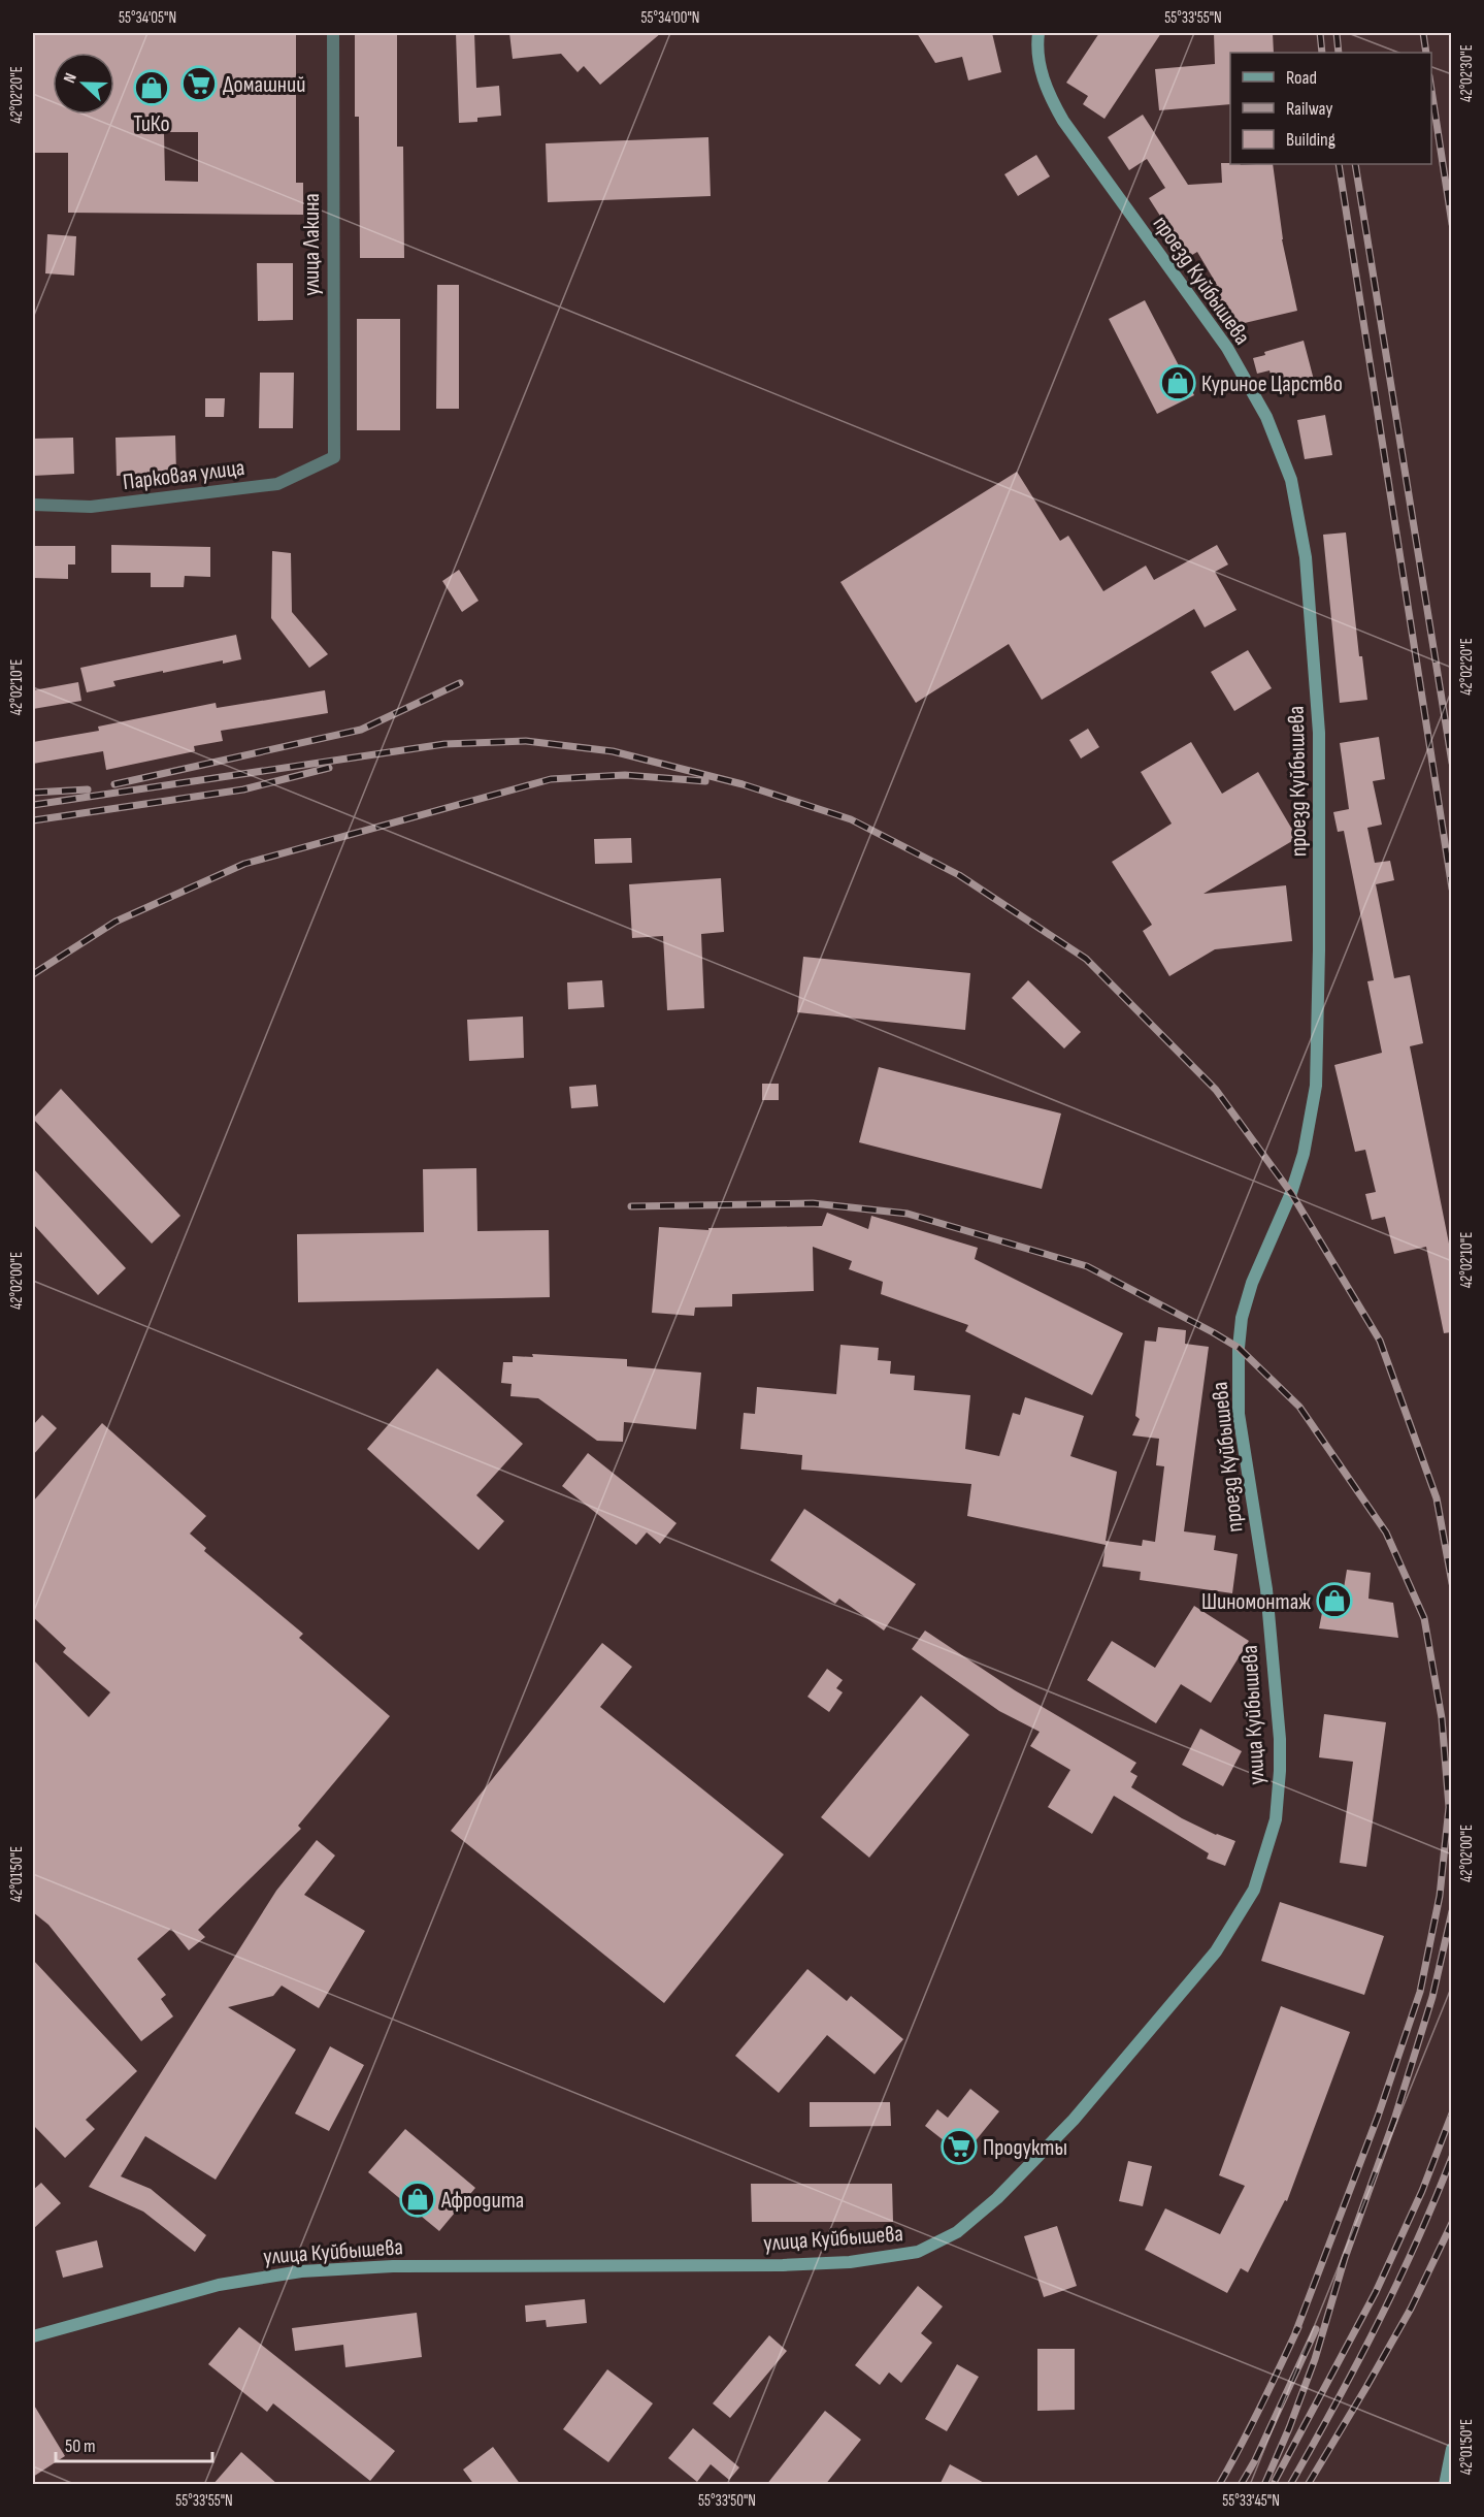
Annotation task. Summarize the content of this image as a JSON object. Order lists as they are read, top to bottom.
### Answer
{
  "streets": {
    "street": [
      "улица Лакина",
      "проезд Куйбышева",
      "Парковая улица",
      "улица Куйбышева"
    ]
  },
  "crossings": [
    ["улица Лакина", "Парковая улица"],
    ["проезд Куйбышева", "улица Куйбышева"]
  ],
  "places": {
    "supermarket": ["Домашний", "Продукты"],
    "shop": [
      "ТиКо",
      "Куриное Царство",
      "Шиномонтаж",
      "Афродита"
    ]
  },
  "legend": ["Road", "Railway", "Building"],
  "scale_bar": "50 m",
  "north": "left",
  "coordinates": [
    "55°34'05\"N",
    "55°34'00\"N",
    "55°33'55\"N",
    "42°02'30\"E",
    "42°02'20\"E",
    "42°02'10\"E",
    "42°02'00\"E",
    "42°01'50\"E",
    "55°33'50\"N",
    "55°33'45\"N"
  ]
}
